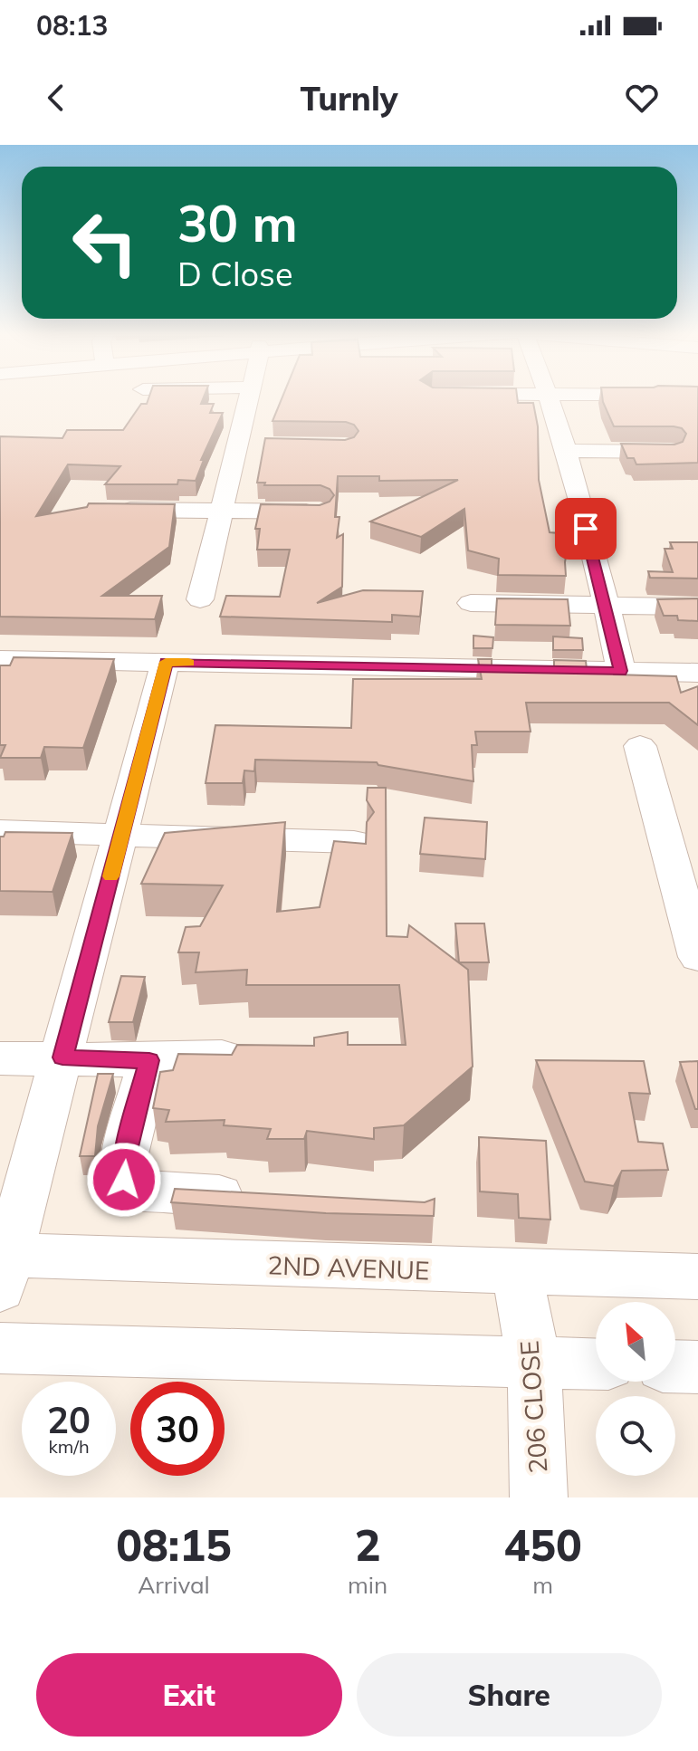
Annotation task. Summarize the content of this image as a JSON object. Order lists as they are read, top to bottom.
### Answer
{
  "streets": {
    "street": ["2ND AVENUE", "206 CLOSE"]
  },
  "crossings": [
    ["2ND AVENUE", "206 CLOSE"]
  ],
  "north": "top left",
  "page": {
    "status": "08:13",
    "header": "Turnly",
    "turn": ["30 m", "D Close"],
    "speed": "20 km/h",
    "limit": "30",
    "eta": [
      "08:15",
      "Arrival",
      "2",
      "min",
      "450",
      "m"
    ],
    "buttons": ["Exit", "Share"]
  }
}
